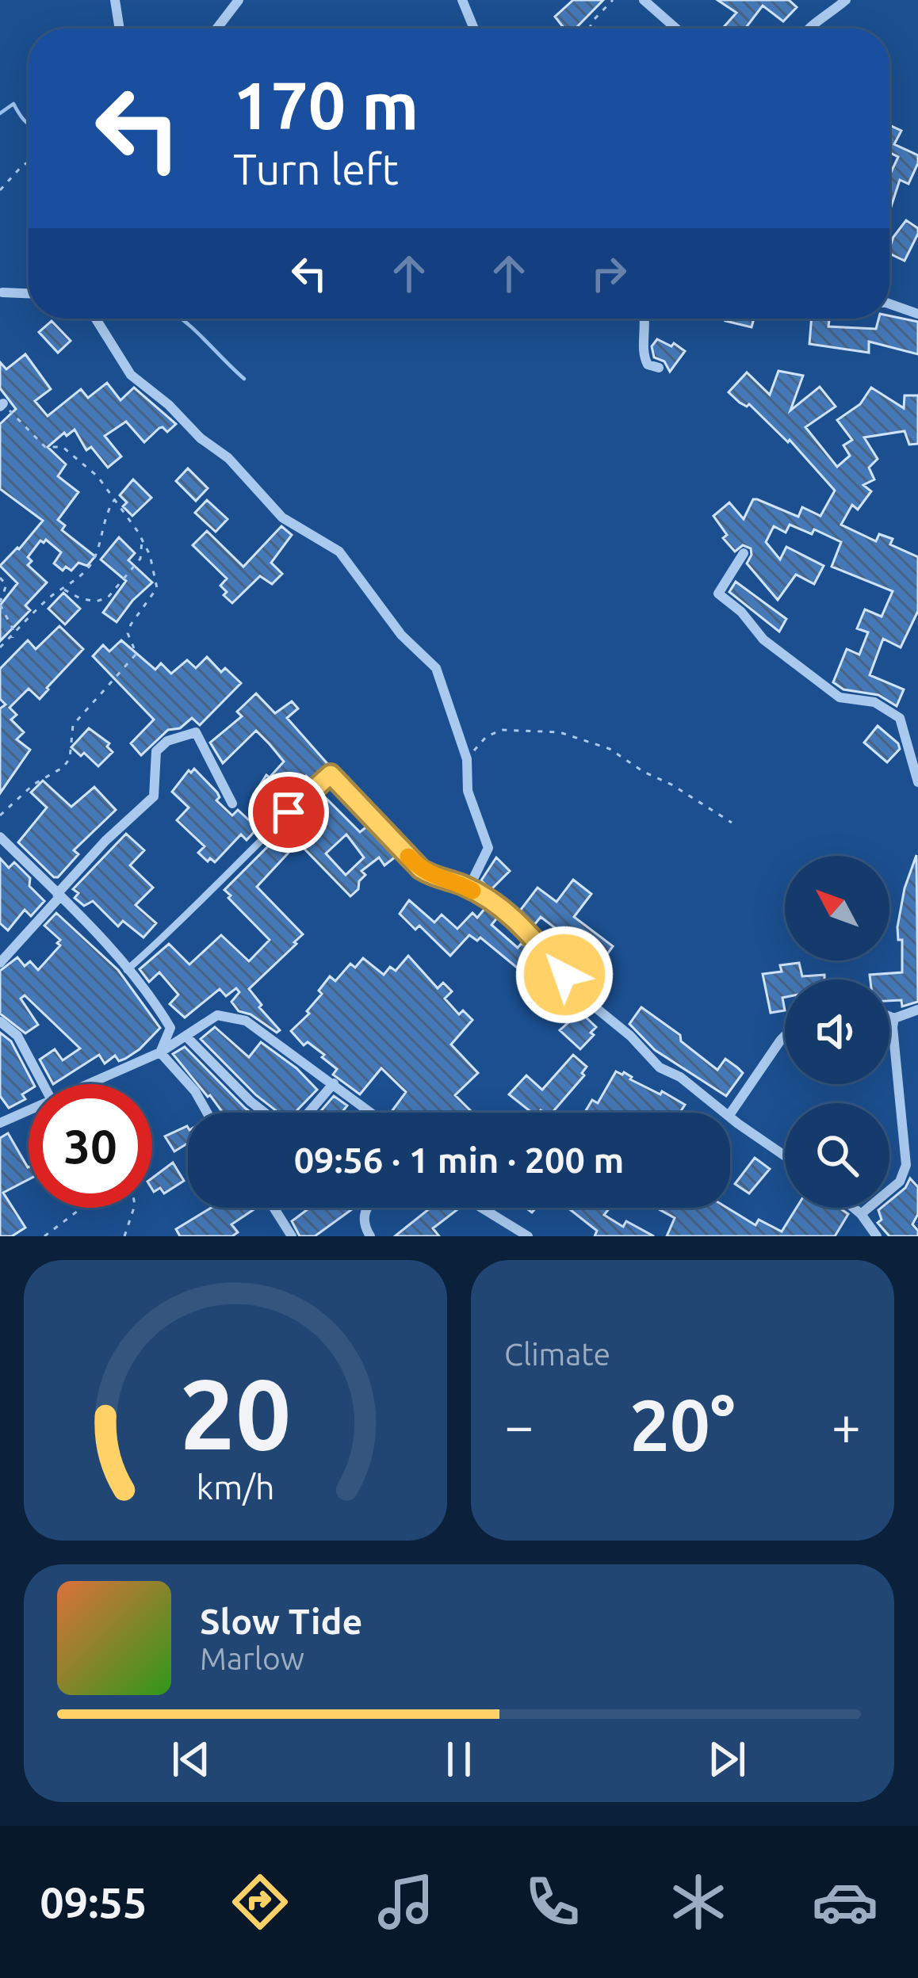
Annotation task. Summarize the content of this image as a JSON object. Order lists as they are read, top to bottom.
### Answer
{
  "north": "top left",
  "page": {
    "turn": ["170 m", "Turn left"],
    "limit": "30",
    "trip": "09:56 · 1 min · 200 m",
    "tile": "Climate",
    "heat": ["−", "20°", "+"],
    "song": ["Slow Tide", "Marlow"],
    "tabs": "09:55",
    "gauge": ["20", "km/h"]
  }
}
